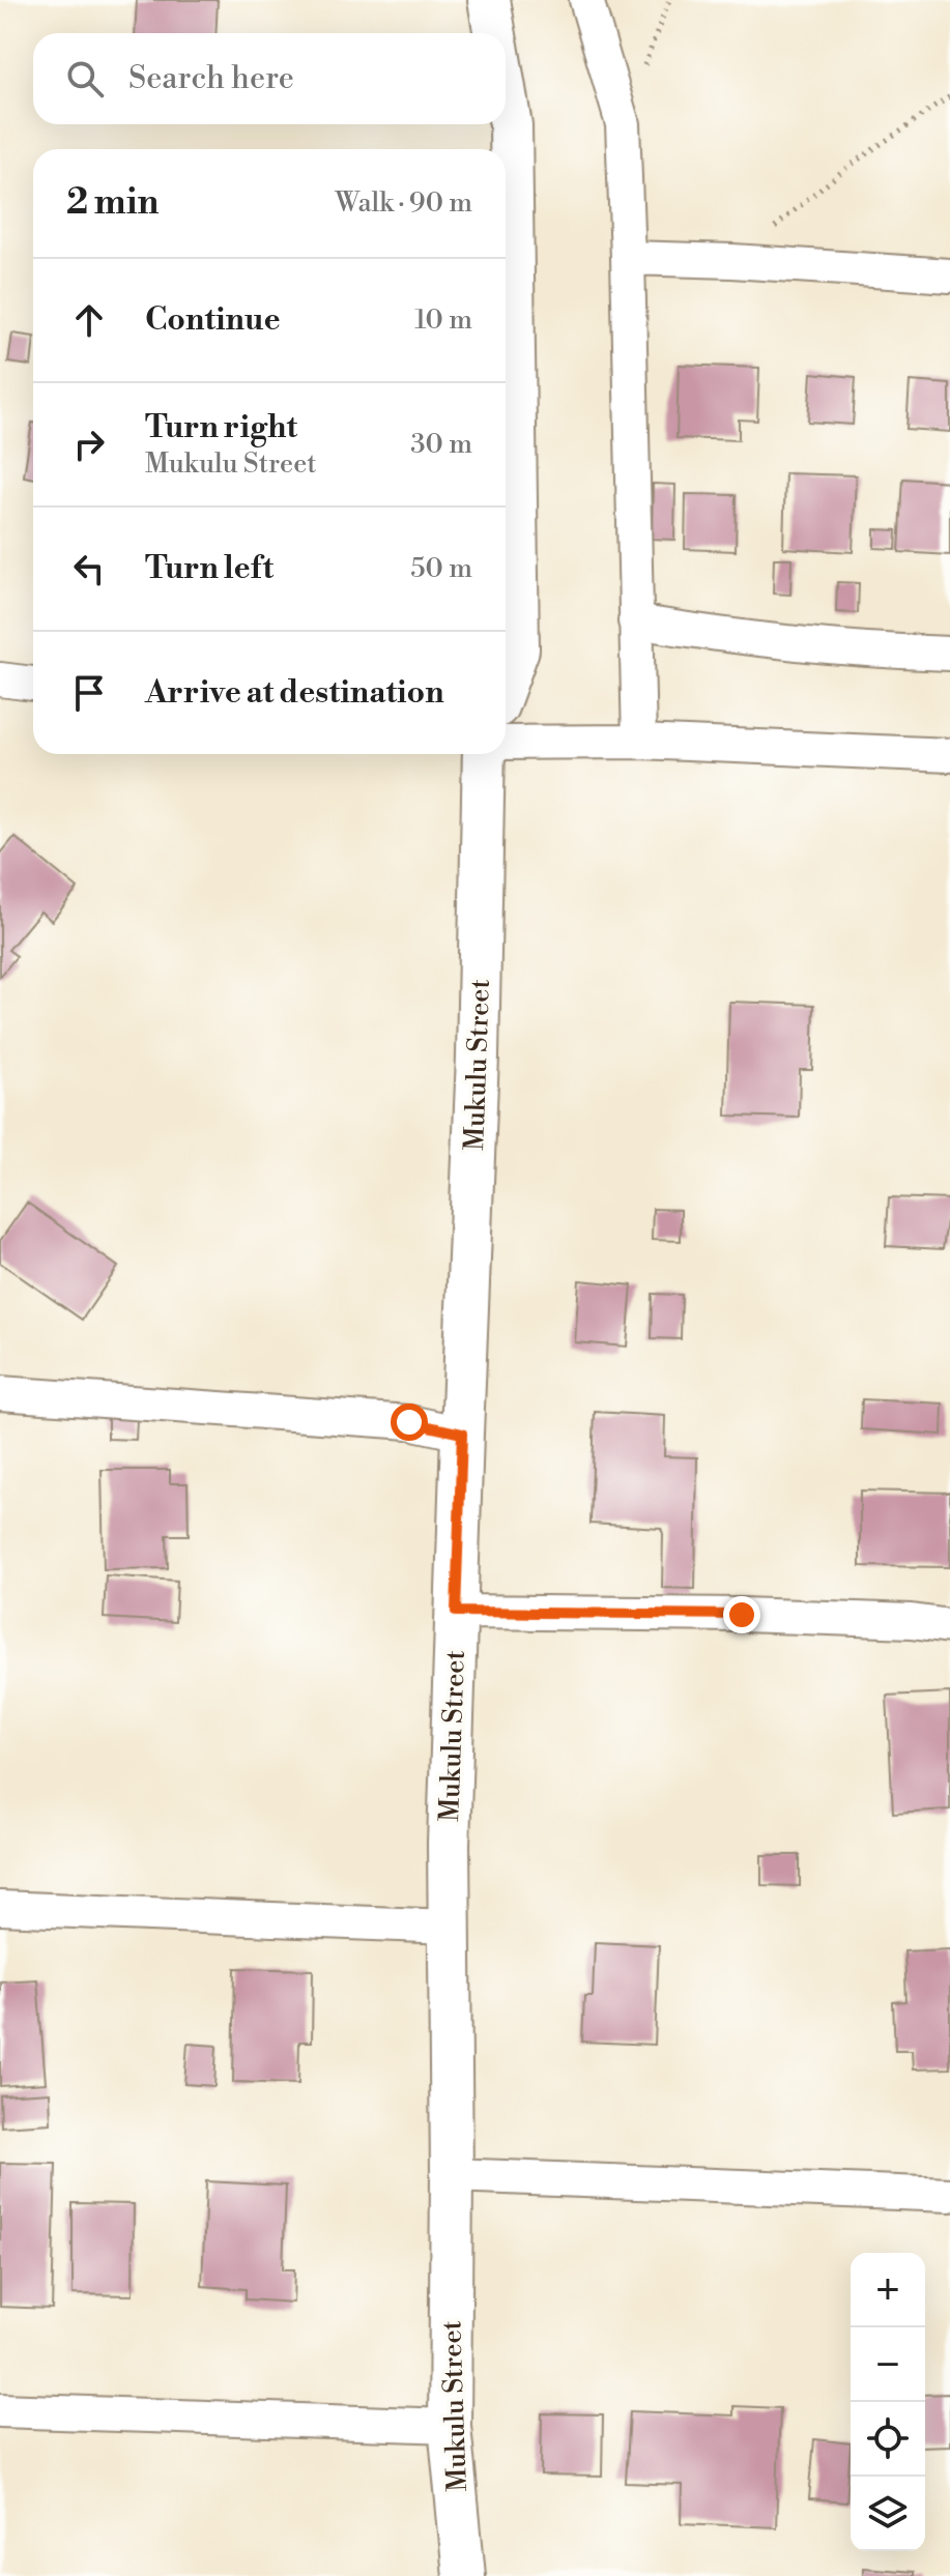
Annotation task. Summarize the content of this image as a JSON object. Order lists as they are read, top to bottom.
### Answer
{
  "streets": {
    "street": ["Mukulu Street"]
  },
  "page": {
    "search": "Search here",
    "heading": ["2 min", "Walk · 90 m"],
    "list": [
      ["Continue", "10 m"],
      ["Turn right", "Mukulu Street", "30 m"],
      ["Turn left", "50 m"],
      "Arrive at destination"
    ],
    "map_buttons": ["+", "−"]
  }
}
